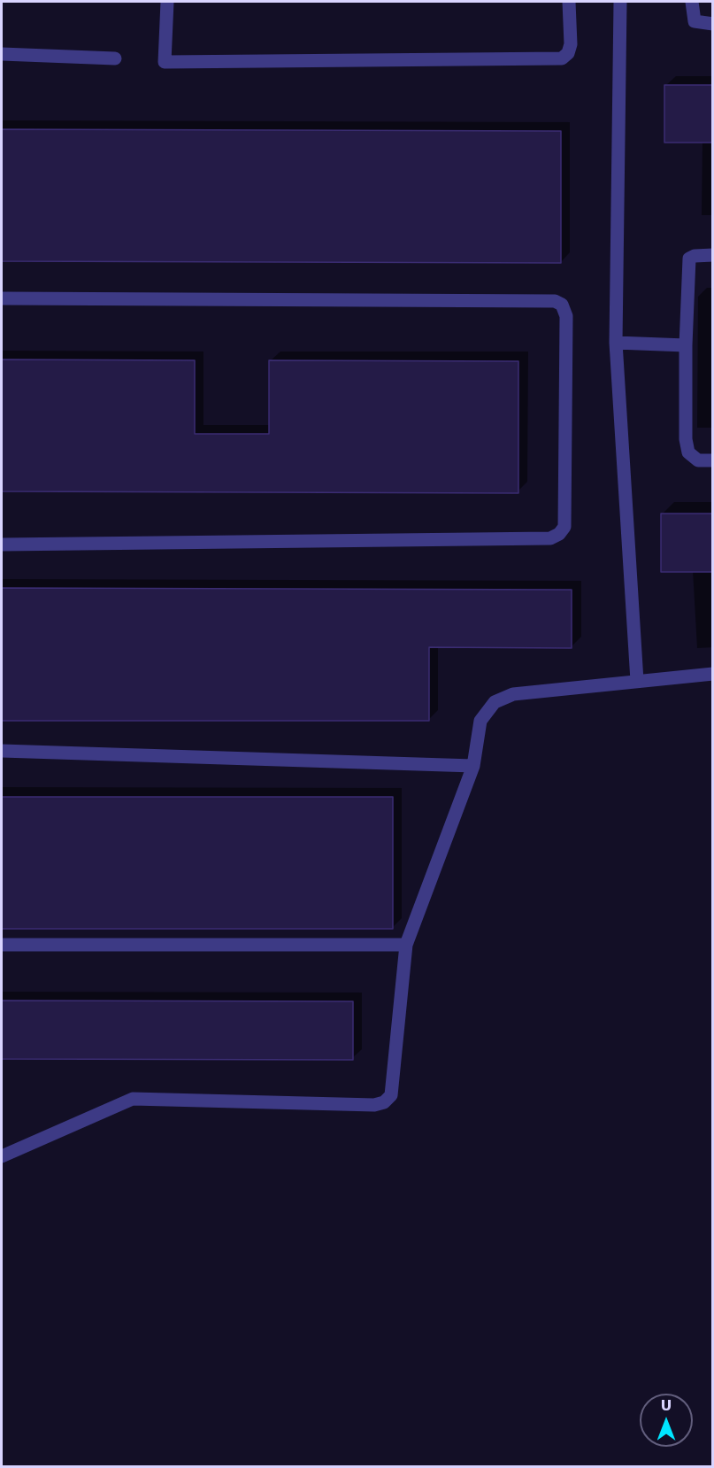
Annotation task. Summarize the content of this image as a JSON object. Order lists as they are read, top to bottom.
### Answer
{
  "north": "top"
}
